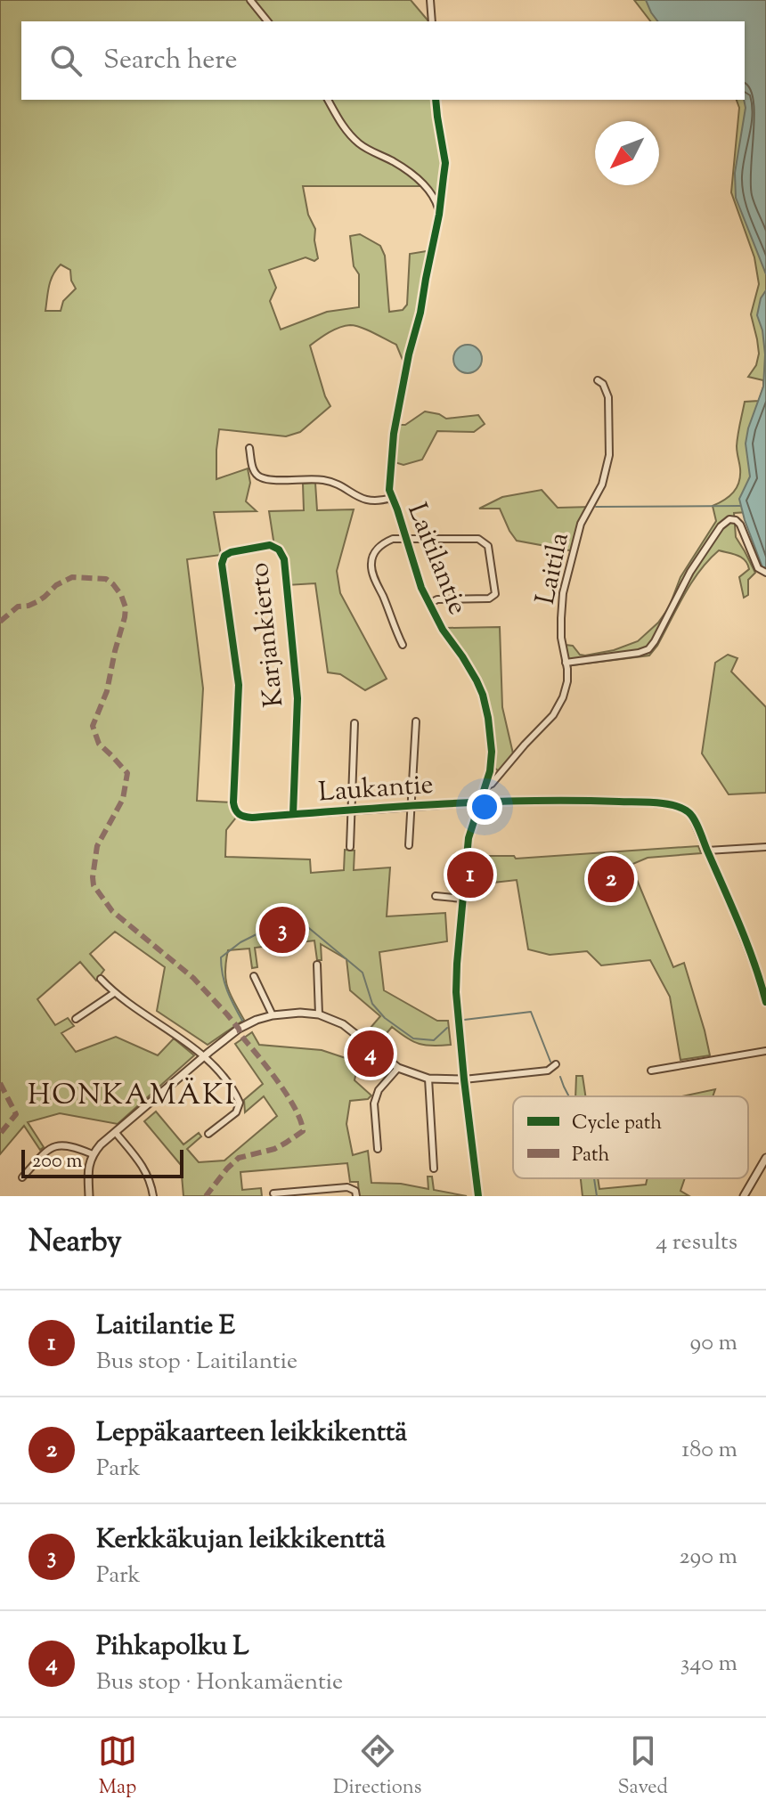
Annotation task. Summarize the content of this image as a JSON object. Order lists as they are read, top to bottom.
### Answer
{
  "streets": {
    "street": [
      "Laitilantie",
      "Laitila",
      "Karjankierto",
      "Laukantie"
    ]
  },
  "crossings": [
    ["Laitilantie", "Laitila"],
    ["Laitilantie", "Laukantie"],
    ["Karjankierto", "Laukantie"]
  ],
  "districts": ["HONKAMÄKI"],
  "legend": ["Cycle path", "Path"],
  "scale_bar": "200 m",
  "north": "bottom left",
  "page": {
    "search": "Search here",
    "pins": [
      "1",
      "2",
      "3",
      "4"
    ],
    "scale": "200 m",
    "heading": ["Nearby", "4 results"],
    "list": [
      {
        "mark": "1",
        "name": "Laitilantie E",
        "note": "Bus stop · Laitilantie",
        "value": "90 m"
      },
      {
        "mark": "2",
        "name": "Leppäkaarteen leikkikenttä",
        "note": "Park",
        "value": "180 m"
      },
      {
        "mark": "3",
        "name": "Kerkkäkujan leikkikenttä",
        "note": "Park",
        "value": "290 m"
      },
      {
        "mark": "4",
        "name": "Pihkapolku L",
        "note": "Bus stop · Honkamäentie",
        "value": "340 m"
      }
    ],
    "nav": ["Map", "Directions", "Saved"]
  }
}
